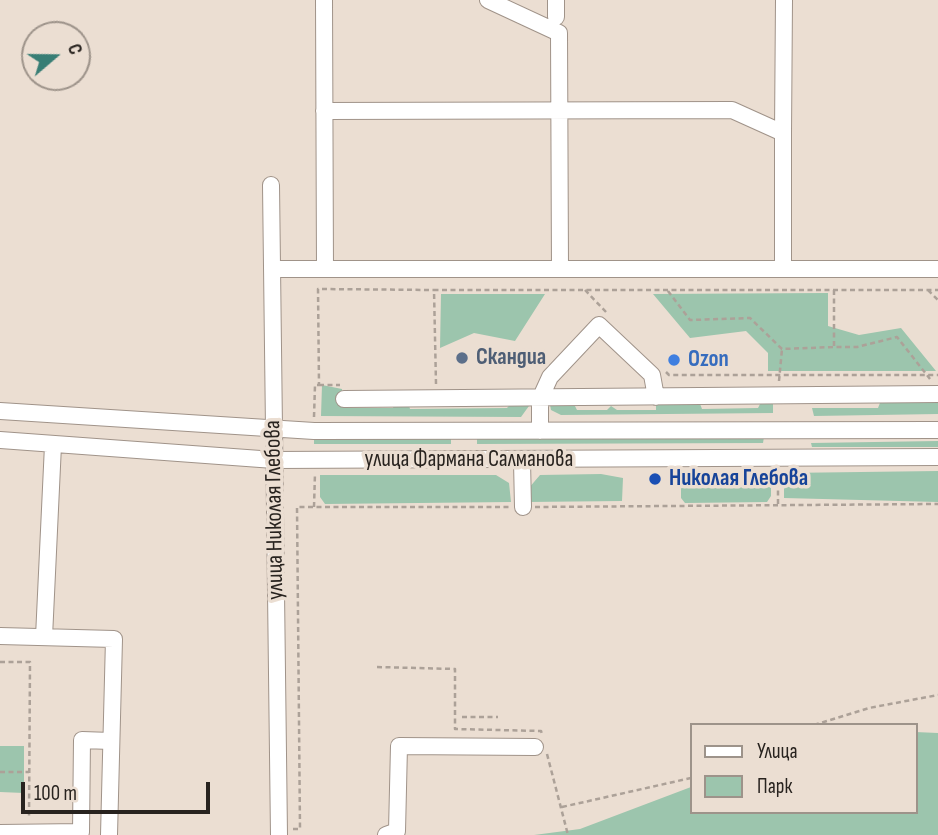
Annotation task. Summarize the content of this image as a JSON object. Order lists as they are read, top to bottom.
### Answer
{
  "streets": {
    "street": ["улица Фармана Салманова", "улица Николая Глебова"]
  },
  "crossings": [
    ["улица Фармана Салманова", "улица Николая Глебова"]
  ],
  "places": ["Скандиа", "Ozon", "Николая Глебова"],
  "legend": ["Улица", "Парк"],
  "scale_bar": "100 m",
  "north": "right"
}
